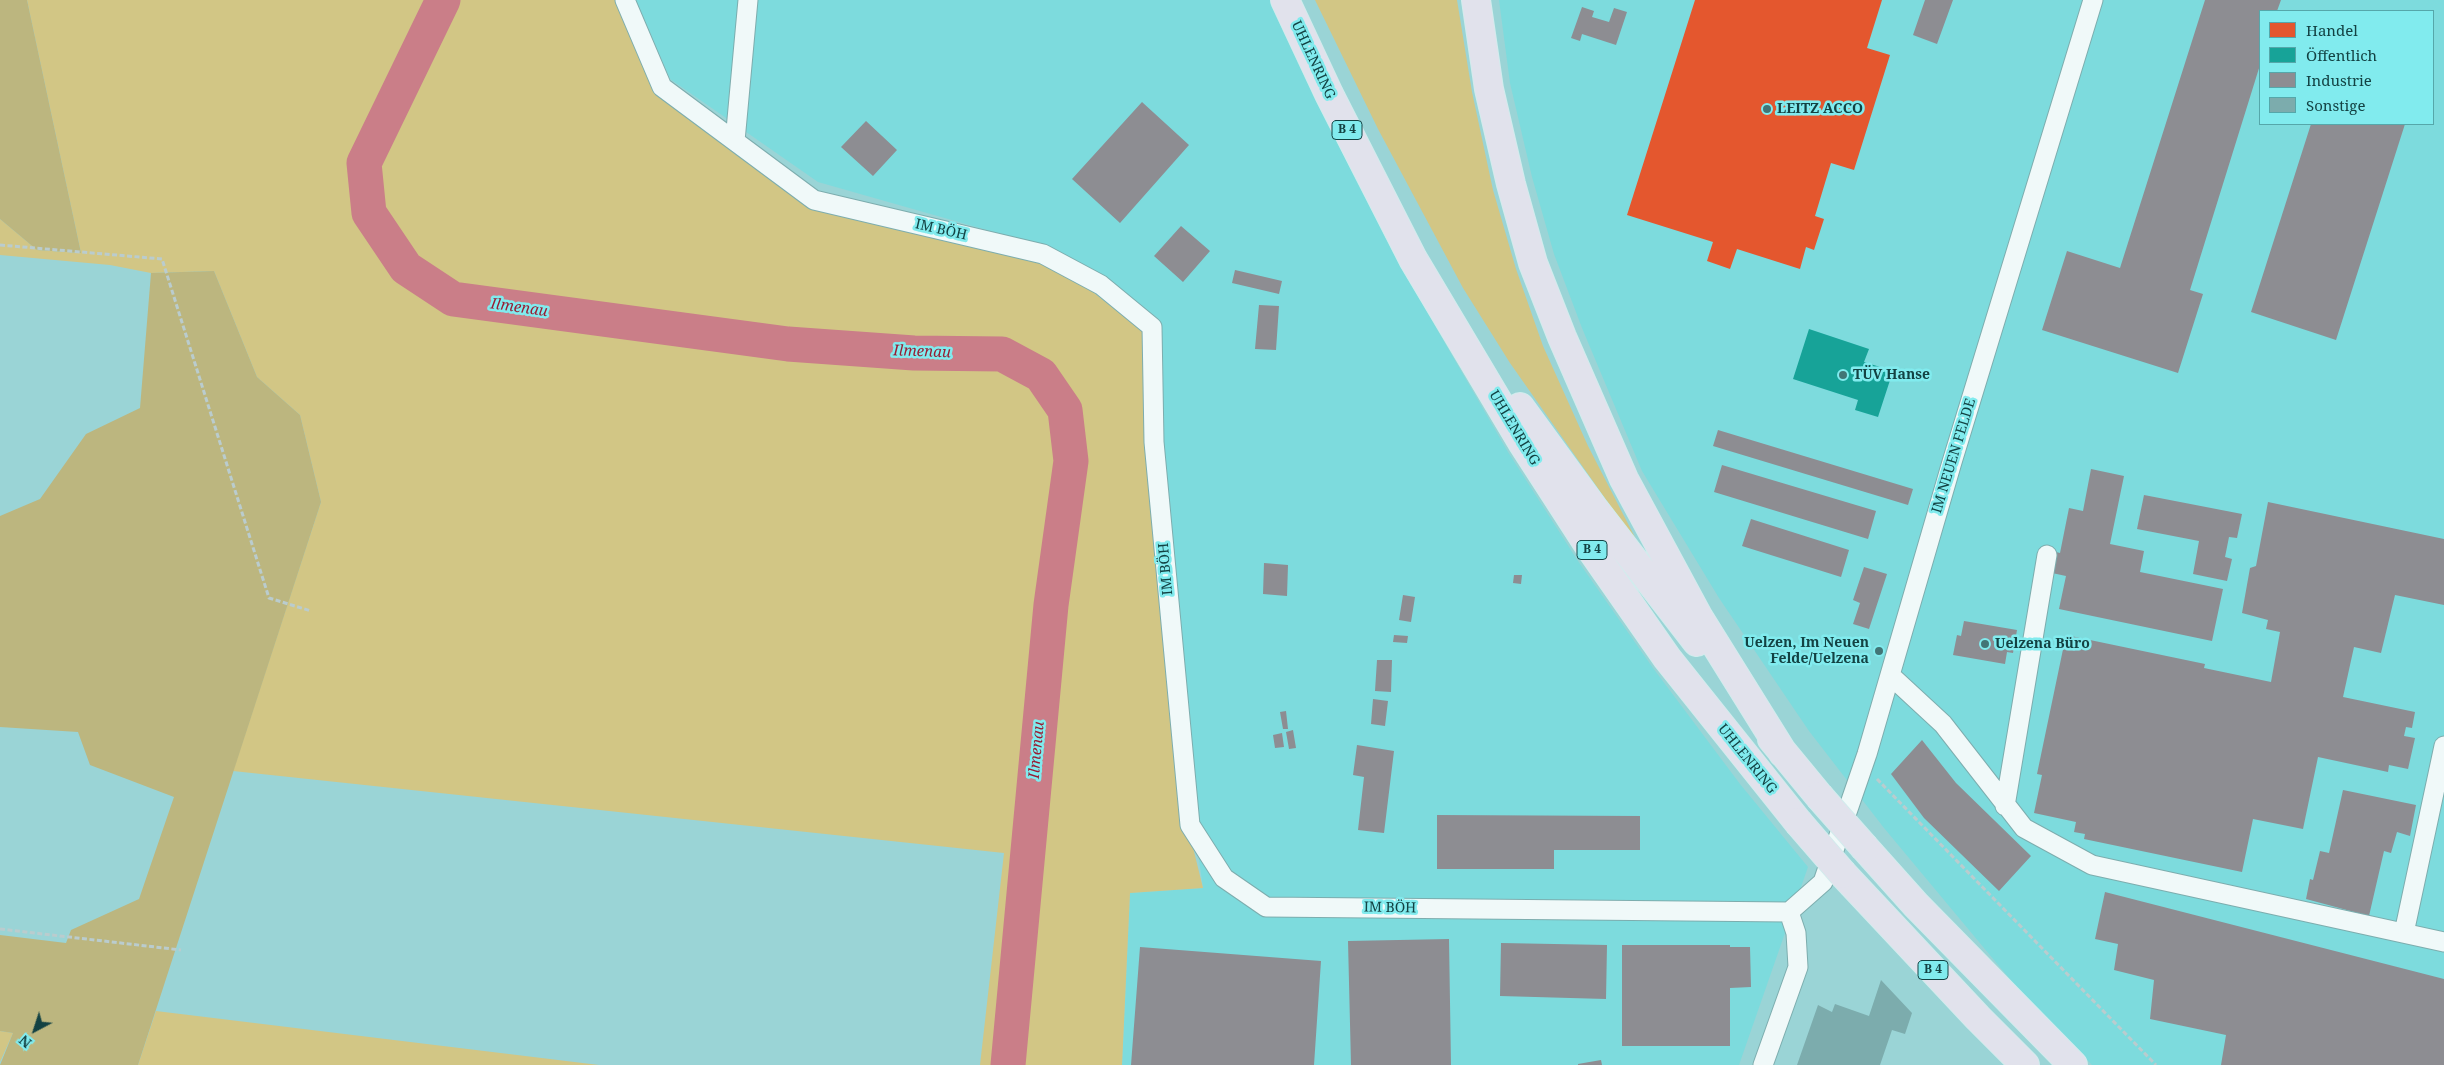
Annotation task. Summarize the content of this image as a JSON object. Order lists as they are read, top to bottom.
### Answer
{
  "streets": {
    "highway": ["UHLENRING", "B 4"],
    "street": ["IM BÖH", "IM NEUEN FELDE"]
  },
  "crossings": [
    ["UHLENRING", "B 4"],
    ["IM BÖH", "IM NEUEN FELDE"]
  ],
  "water": ["Ilmenau"],
  "places": [
    "LEITZ ACCO",
    "TÜV Hanse",
    "Uelzena Büro",
    "Uelzen, Im Neuen Felde/Uelzena"
  ],
  "legend": [
    "Handel",
    "Öffentlich",
    "Industrie",
    "Sonstige"
  ],
  "north": "bottom left"
}
